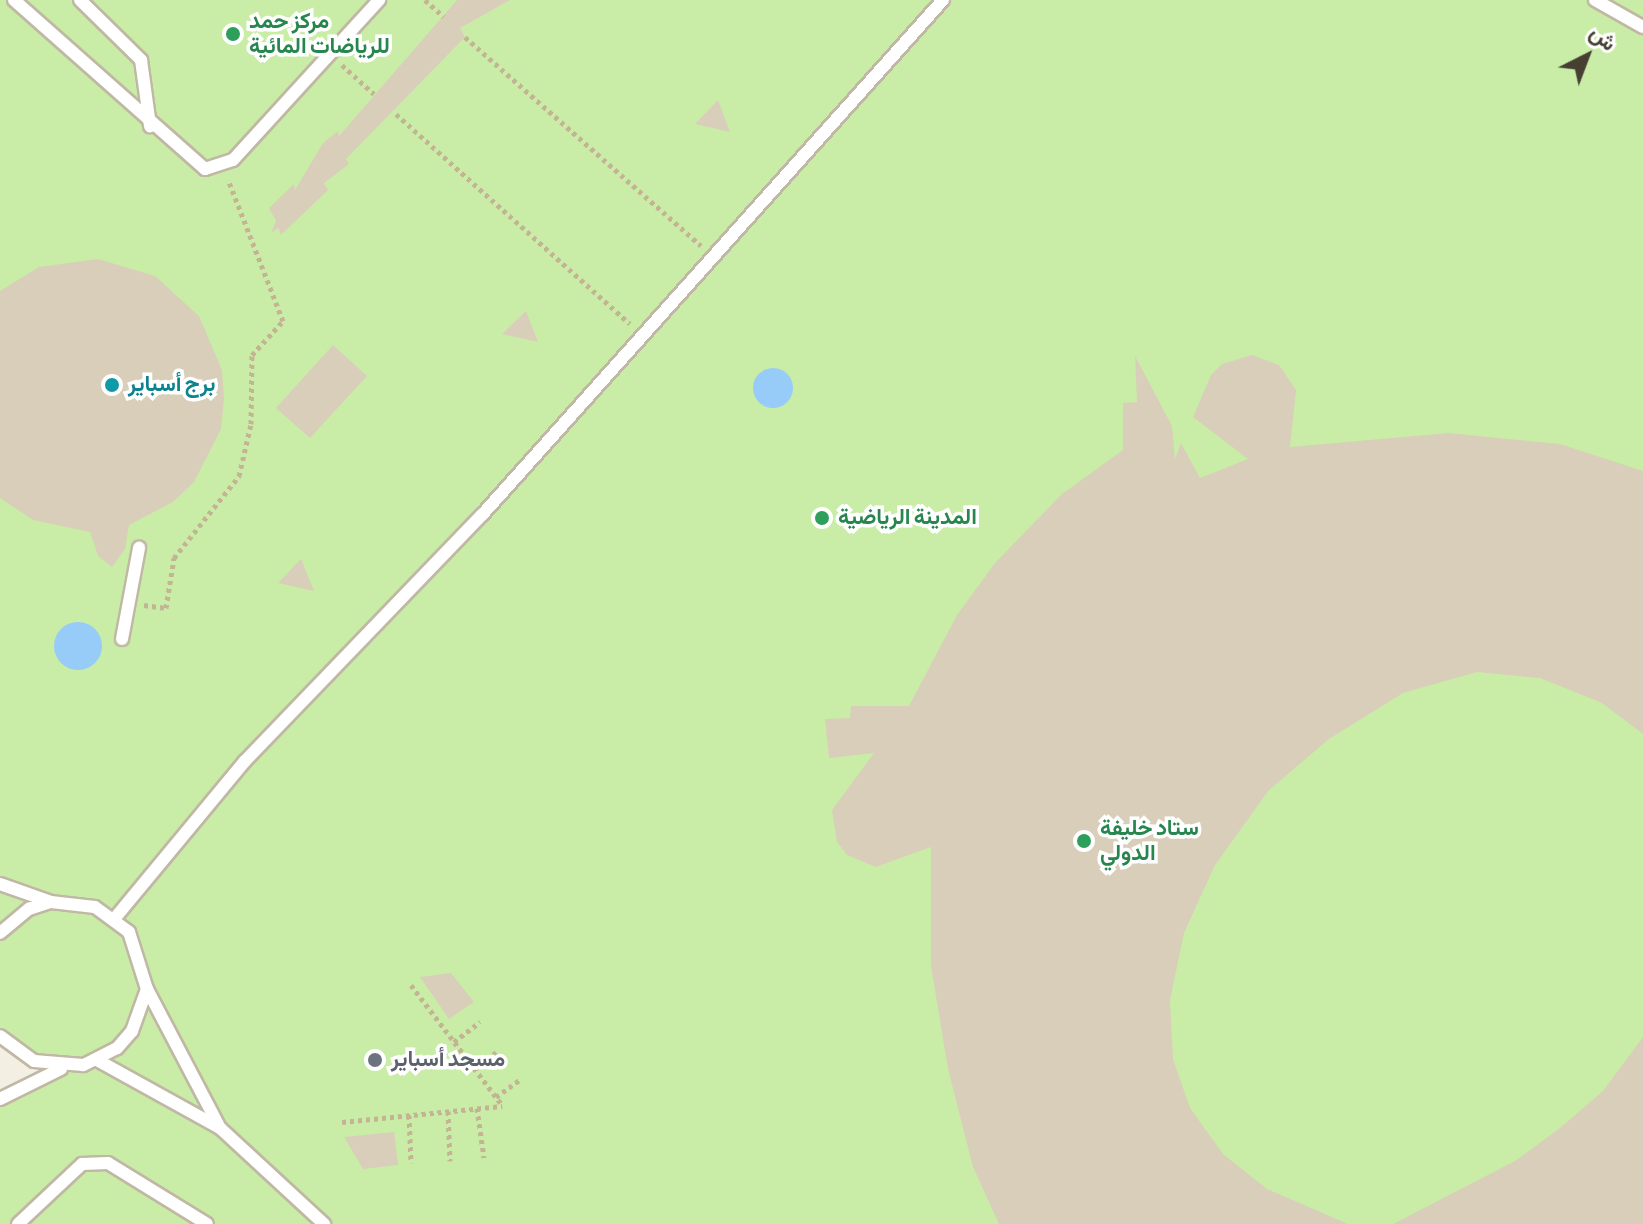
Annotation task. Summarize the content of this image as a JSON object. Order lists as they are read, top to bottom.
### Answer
{
  "places": [
    "مركز حمد للرياضات المائية",
    "برج أسباير",
    "المدينة الرياضية",
    "ستاد خليفة الدولي",
    "مسجد أسباير"
  ],
  "north": "top right"
}
